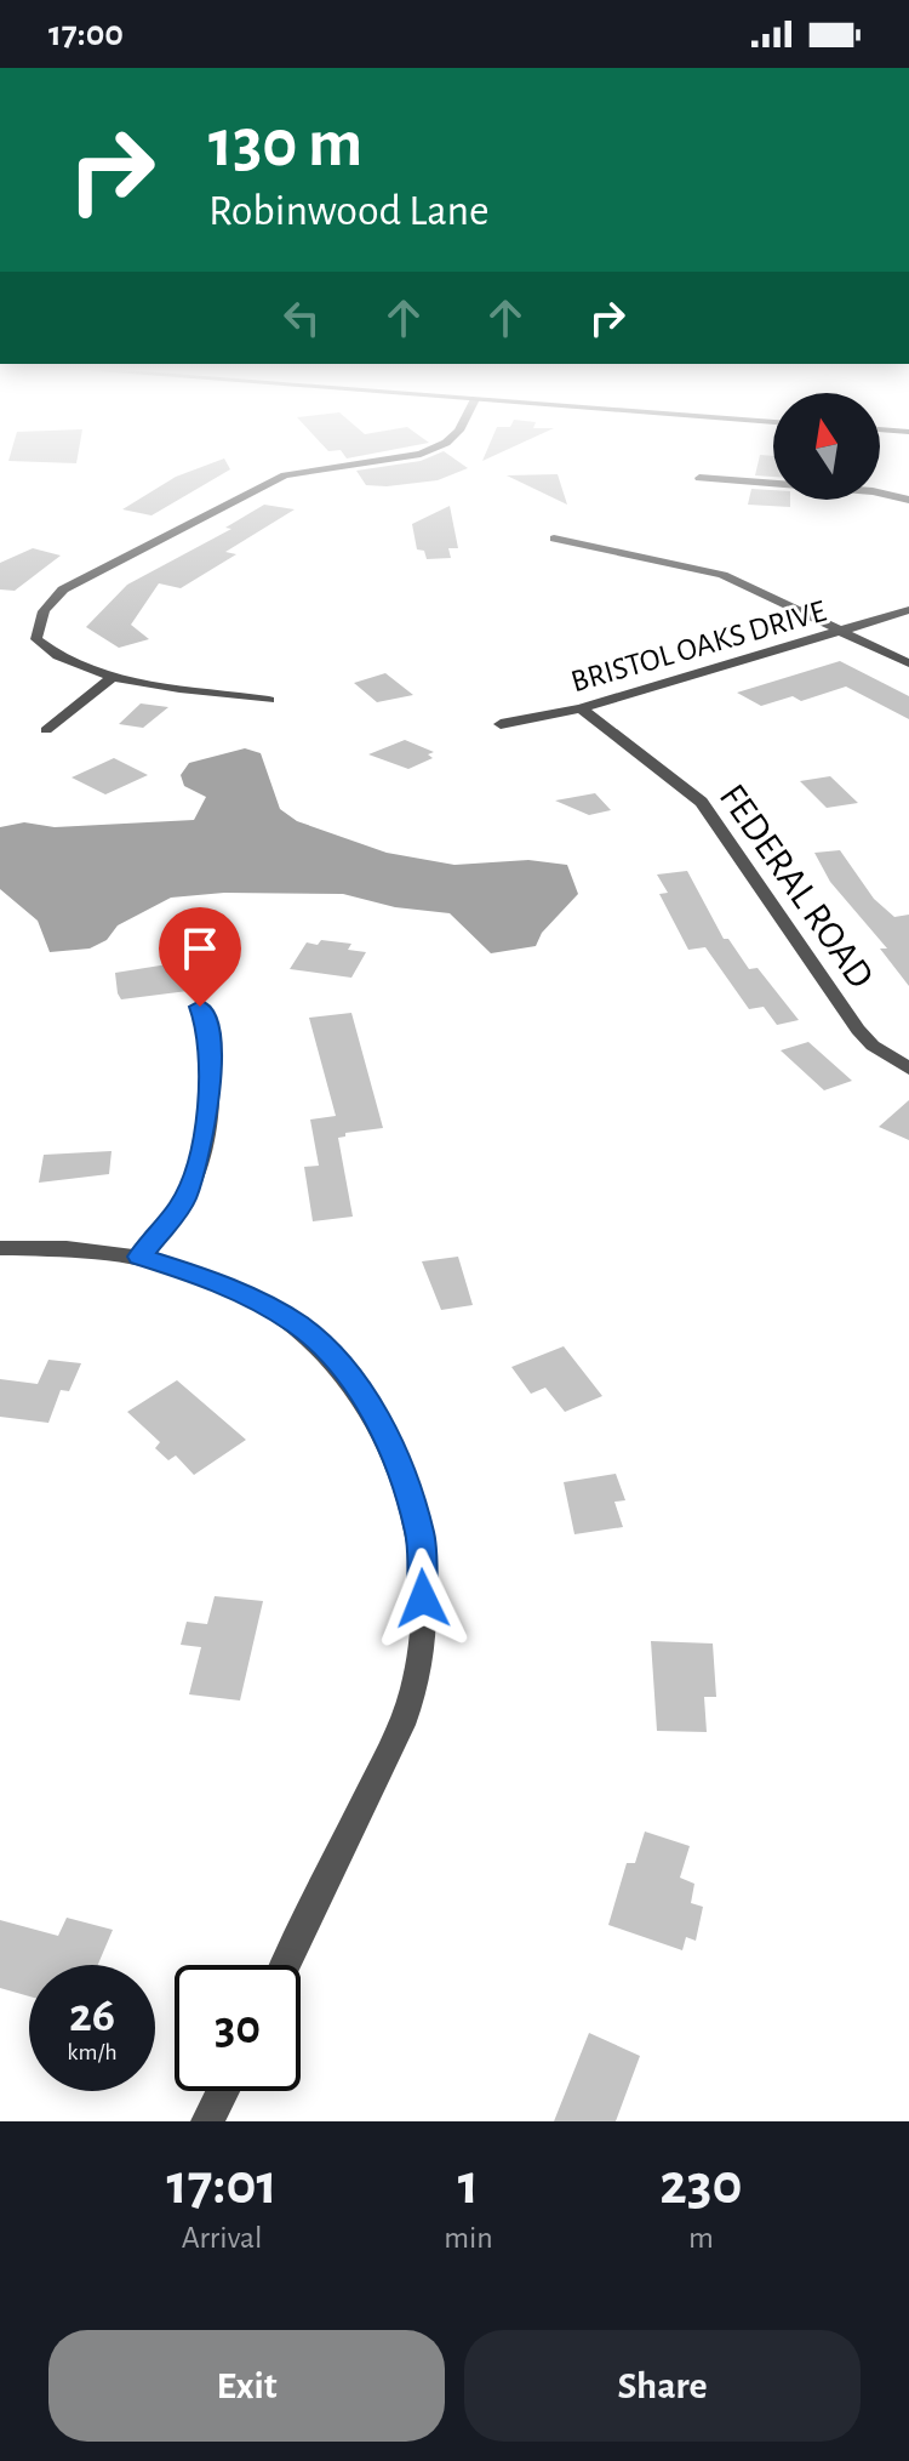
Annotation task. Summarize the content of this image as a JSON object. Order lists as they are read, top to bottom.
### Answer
{
  "streets": {
    "street": ["BRISTOL OAKS DRIVE", "FEDERAL ROAD"]
  },
  "crossings": [
    ["BRISTOL OAKS DRIVE", "FEDERAL ROAD"]
  ],
  "north": "top",
  "page": {
    "status": "17:00",
    "turn": ["130 m", "Robinwood Lane"],
    "speed": "26 km/h",
    "limit": "30",
    "eta": [
      "17:01",
      "Arrival",
      "1",
      "min",
      "230",
      "m"
    ],
    "buttons": ["Exit", "Share"]
  }
}
